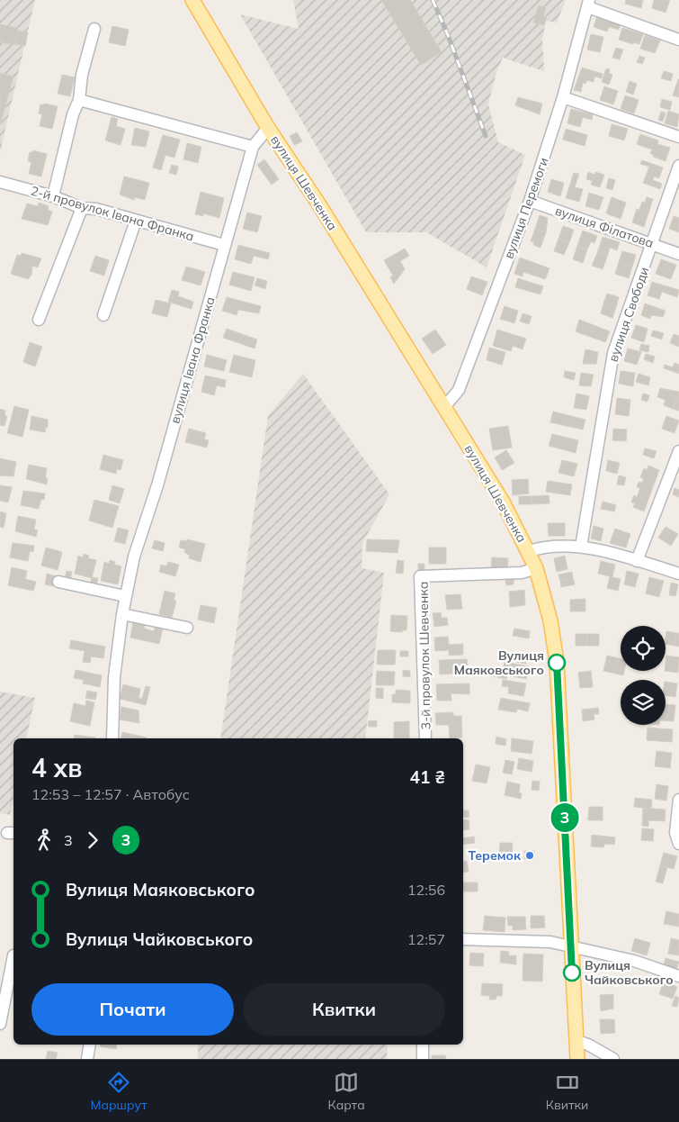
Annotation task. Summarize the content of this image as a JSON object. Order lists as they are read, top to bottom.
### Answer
{
  "streets": {
    "main road": ["вулиця Шевченка"],
    "street": [
      "вулиця Перемоги",
      "2-й провулок Івана Франка",
      "вулиця Філатова",
      "вулиця Свободи",
      "вулиця Івана Франка",
      "3-й провулок Шевченка"
    ]
  },
  "crossings": [
    ["вулиця Шевченка", "вулиця Перемоги"],
    ["вулиця Шевченка", "вулиця Івана Франка"],
    ["вулиця Шевченка", "3-й провулок Шевченка"],
    ["вулиця Перемоги", "вулиця Філатова"],
    ["2-й провулок Івана Франка", "вулиця Івана Франка"],
    ["вулиця Філатова", "вулиця Свободи"]
  ],
  "places": ["Вулиця Маяковського", "Теремок", "Вулиця Чайковського"],
  "lines": ["bus line 3"],
  "page": {
    "on_map": "3",
    "heading": ["4 хв", "12:53 – 12:57 · Автобус", "41 ₴"],
    "legs": ["3", "3"],
    "list": [
      {
        "name": "Вулиця Маяковського",
        "value": "12:56"
      },
      {
        "name": "Вулиця Чайковського",
        "value": "12:57"
      }
    ],
    "buttons": ["Почати", "Квитки"],
    "tabs": ["Маршрут", "Карта", "Квитки"]
  }
}
